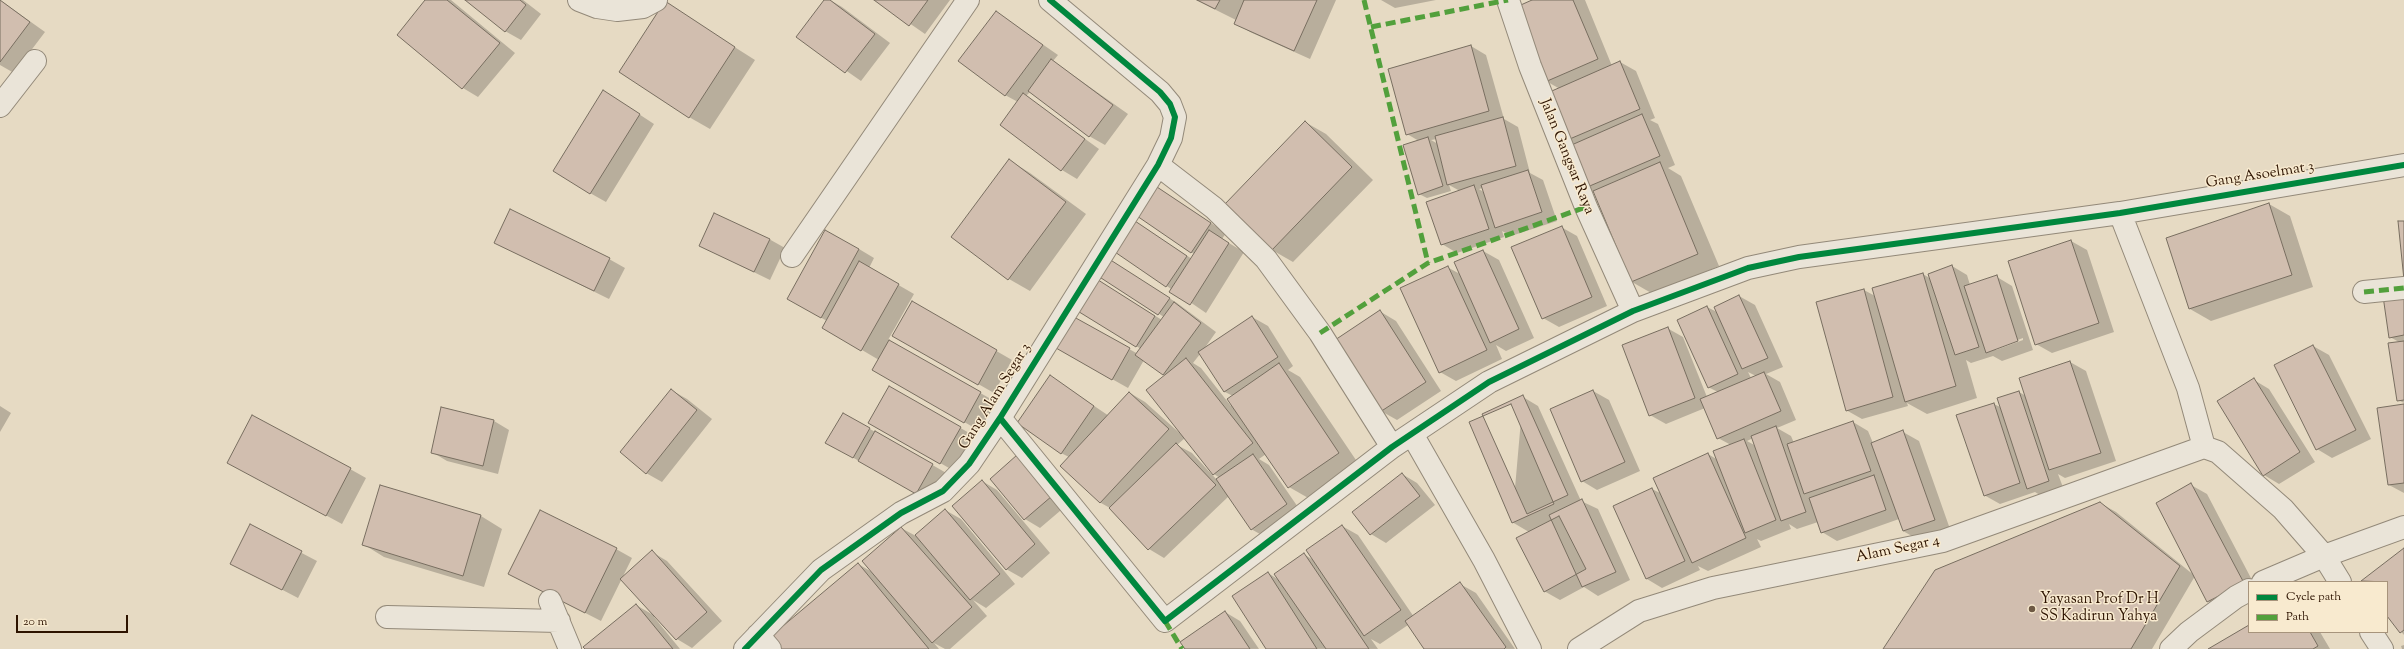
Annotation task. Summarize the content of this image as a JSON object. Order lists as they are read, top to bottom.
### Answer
{
  "streets": {
    "street": [
      "Jalan Gangsar Raya",
      "Gang Asoelmat 3",
      "Gang Alam Segar 3",
      "Alam Segar 4"
    ]
  },
  "crossings": [
    ["Jalan Gangsar Raya", "Gang Asoelmat 3"],
    ["Gang Asoelmat 3", "Gang Alam Segar 3"]
  ],
  "places": ["Yayasan Prof Dr H SS Kadirun Yahya"],
  "legend": ["Cycle path", "Path"],
  "scale_bar": "20 m"
}
